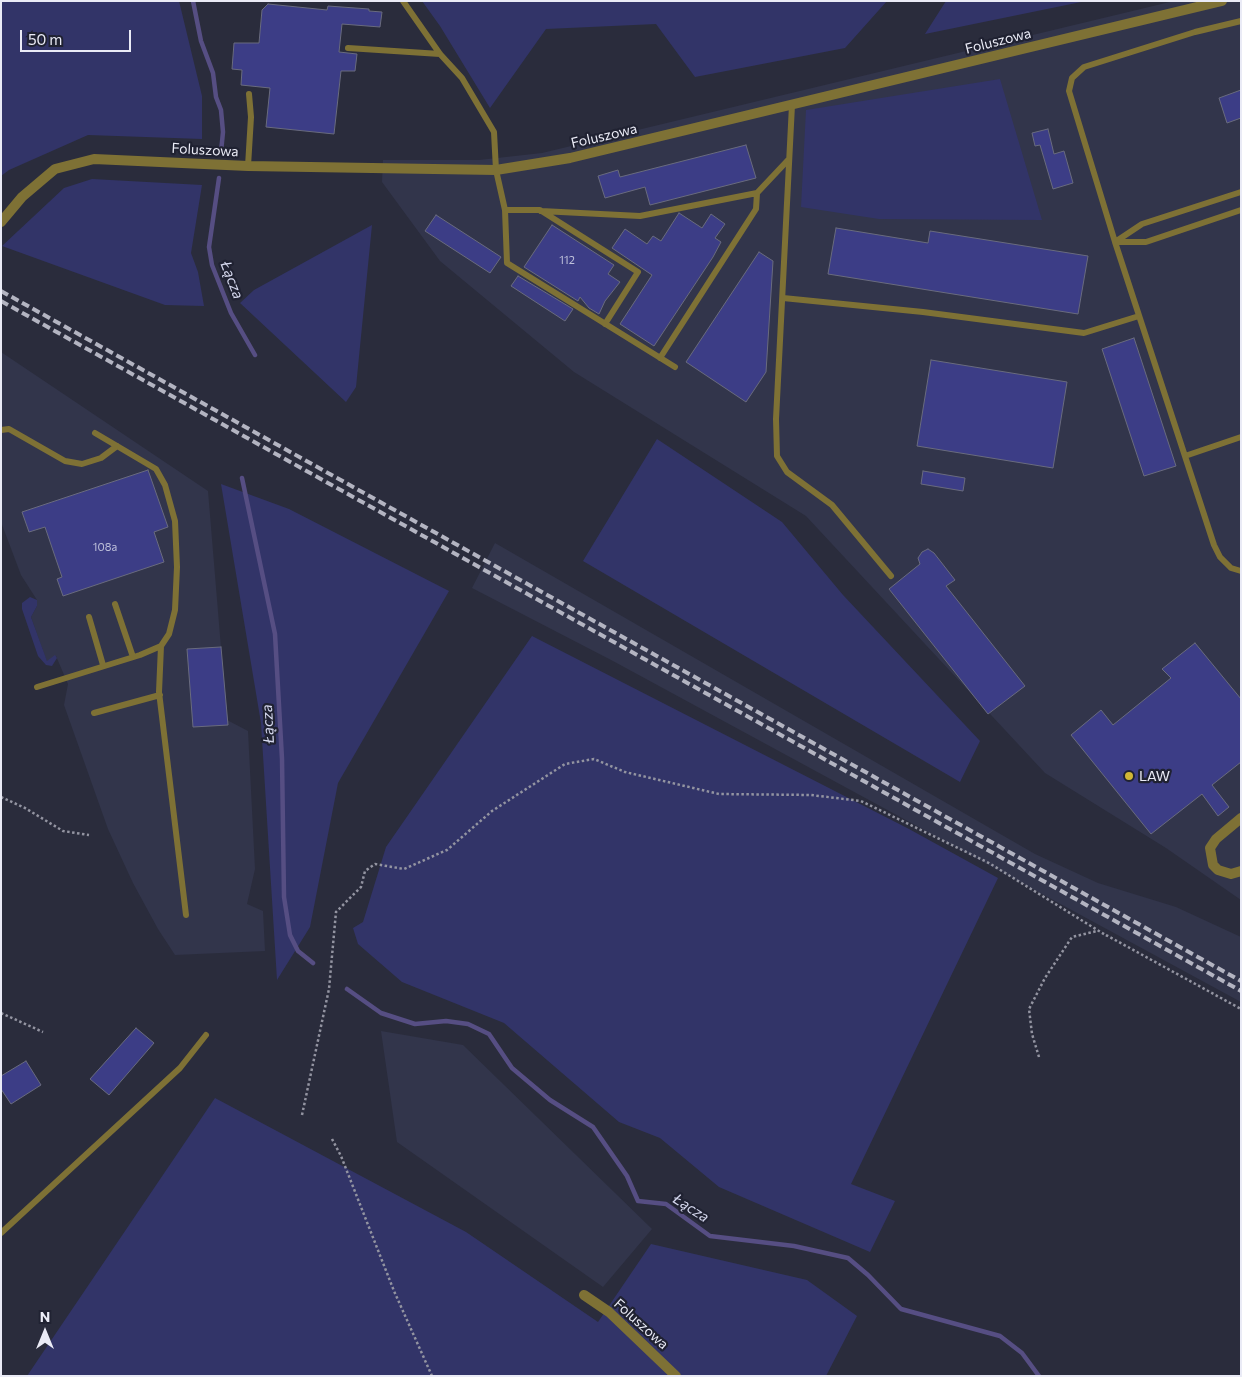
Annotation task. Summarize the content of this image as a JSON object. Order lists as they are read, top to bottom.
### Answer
{
  "streets": {
    "street": ["Foluszowa"]
  },
  "water": ["Łącza"],
  "places": ["LAW"],
  "house_numbers": ["112", "108a"],
  "scale_bar": "50 m",
  "north": "top"
}
